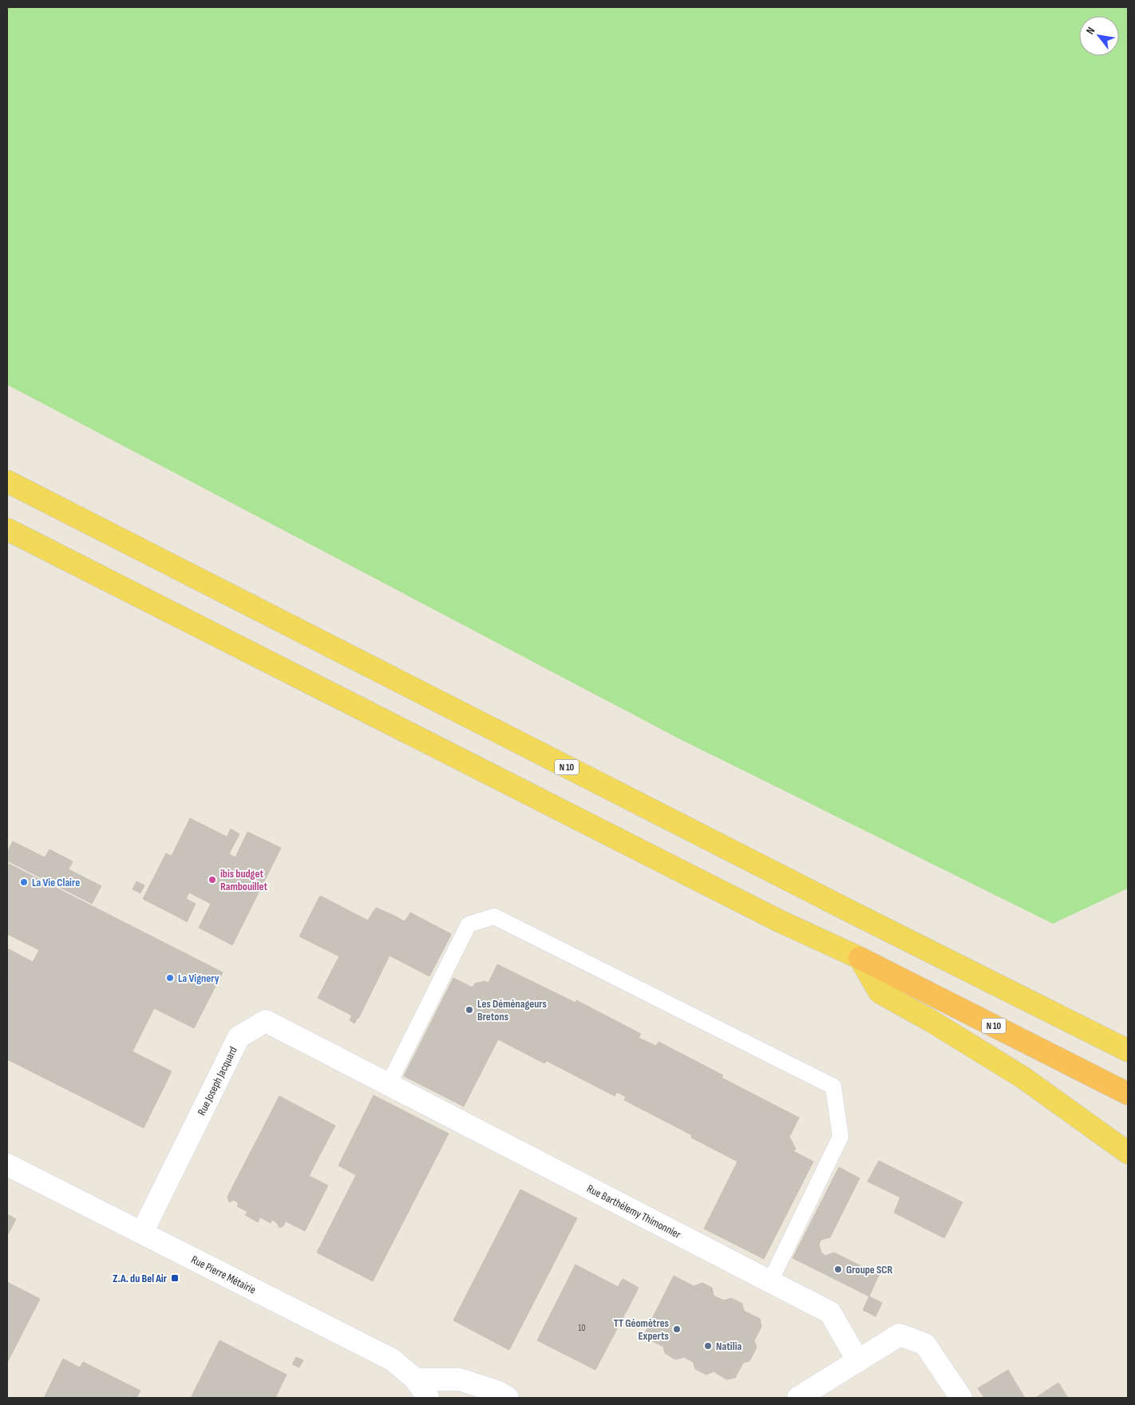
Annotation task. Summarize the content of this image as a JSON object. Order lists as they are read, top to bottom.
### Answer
{
  "streets": {
    "highway": ["N 10"],
    "street": ["Rue Joseph Jacquard", "Rue Barthélemy Thimonnier", "Rue Pierre Métairie"]
  },
  "crossings": [
    ["Rue Joseph Jacquard", "Rue Barthélemy Thimonnier"],
    ["Rue Joseph Jacquard", "Rue Pierre Métairie"]
  ],
  "places": {
    "other": [
      "ibis budget Rambouillet",
      "La Vie Claire",
      "La Vignery",
      "Les Déménageurs Bretons",
      "Groupe SCR",
      "TT Géomètres Experts",
      "Natilia"
    ],
    "transit": ["Z.A. du Bel Air"]
  },
  "house_numbers": ["10"],
  "north": "top left"
}
